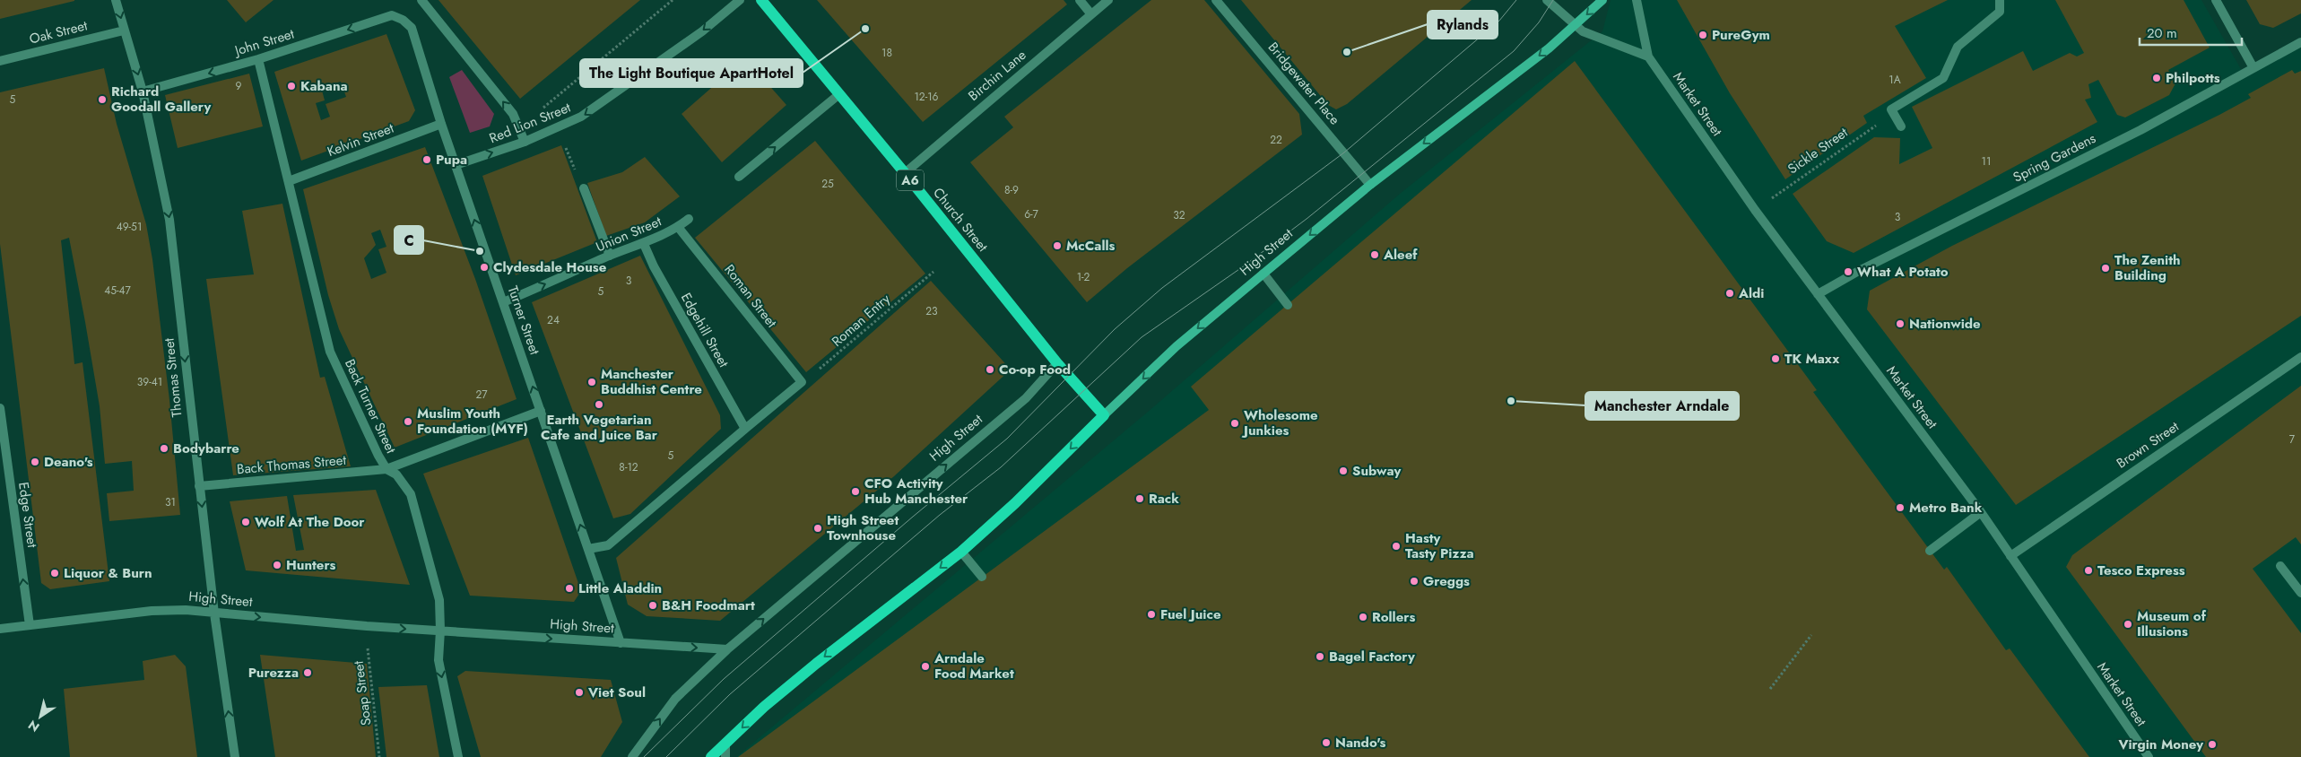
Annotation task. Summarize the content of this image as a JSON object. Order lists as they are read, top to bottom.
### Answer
{
  "streets": {
    "main road": ["A6", "Church Street", "High Street"],
    "street": [
      "Oak Street",
      "John Street",
      "Birchin Lane",
      "Bridgewater Place",
      "Market Street",
      "Red Lion Street",
      "Kelvin Street",
      "Spring Gardens",
      "Union Street",
      "Roman Street",
      "Turner Street",
      "Edgehill Street",
      "Thomas Street",
      "Back Turner Street",
      "Brown Street",
      "Back Thomas Street",
      "Edge Street"
    ],
    "path": ["Sickle Street", "Roman Entry", "Soap Street"]
  },
  "crossings": [
    ["Oak Street", "Thomas Street"],
    ["John Street", "Turner Street"],
    ["John Street", "Thomas Street"],
    ["John Street", "Back Turner Street"],
    ["Birchin Lane", "Church Street"],
    ["Bridgewater Place", "High Street"],
    ["Market Street", "Sickle Street"],
    ["Market Street", "Spring Gardens"],
    ["Market Street", "Brown Street"],
    ["Red Lion Street", "Turner Street"],
    ["Kelvin Street", "Turner Street"],
    ["Kelvin Street", "Back Turner Street"],
    ["Church Street", "High Street"],
    ["Union Street", "Roman Street"],
    ["Union Street", "Turner Street"],
    ["Union Street", "Edgehill Street"],
    ["High Street", "Turner Street"],
    ["High Street", "Thomas Street"],
    ["High Street", "Back Turner Street"],
    ["High Street", "Edge Street"],
    ["High Street", "Soap Street"],
    ["Roman Street", "Roman Entry"],
    ["Turner Street", "Back Thomas Street"],
    ["Thomas Street", "Back Thomas Street"],
    ["Back Turner Street", "Back Thomas Street"]
  ],
  "one_way": [
    "John Street",
    "Union Street",
    "Turner Street",
    "Edge Street"
  ],
  "places": [
    "The Light Boutique ApartHotel",
    "PureGym",
    "Rylands",
    "Philpotts",
    "Kabana",
    "Richard Goodall Gallery",
    "Pupa",
    "McCalls",
    "C",
    "Aleef",
    "Clydesdale House",
    "The Zenith Building",
    "What A Potato",
    "Aldi",
    "Nationwide",
    "TK Maxx",
    "Co-op Food",
    "Manchester Buddhist Centre",
    "Manchester Arndale",
    "Earth Vegetarian Cafe and Juice Bar",
    "Muslim Youth Foundation (MYF)",
    "Wholesome Junkies",
    "Bodybarre",
    "Deano's",
    "Subway",
    "CFO Activity Hub Manchester",
    "Rack",
    "Metro Bank",
    "Wolf At The Door",
    "High Street Townhouse",
    "Hasty Tasty Pizza",
    "Hunters",
    "Tesco Express",
    "Liquor & Burn",
    "Greggs",
    "Little Aladdin",
    "B&H Foodmart",
    "Fuel Juice",
    "Rollers",
    "Museum of Illusions",
    "Bagel Factory",
    "Arndale Food Market",
    "Purezza",
    "Viet Soul",
    "Nando's",
    "Virgin Money"
  ],
  "house_numbers": [
    "18",
    "1A",
    "9",
    "12-16",
    "5",
    "22",
    "11",
    "25",
    "8-9",
    "6-7",
    "32",
    "3",
    "49-51",
    "1-2",
    "3",
    "45-47",
    "5",
    "23",
    "24",
    "39-41",
    "27",
    "7",
    "5",
    "8-12",
    "31"
  ],
  "scale_bar": "20 m",
  "north": "bottom left"
}
